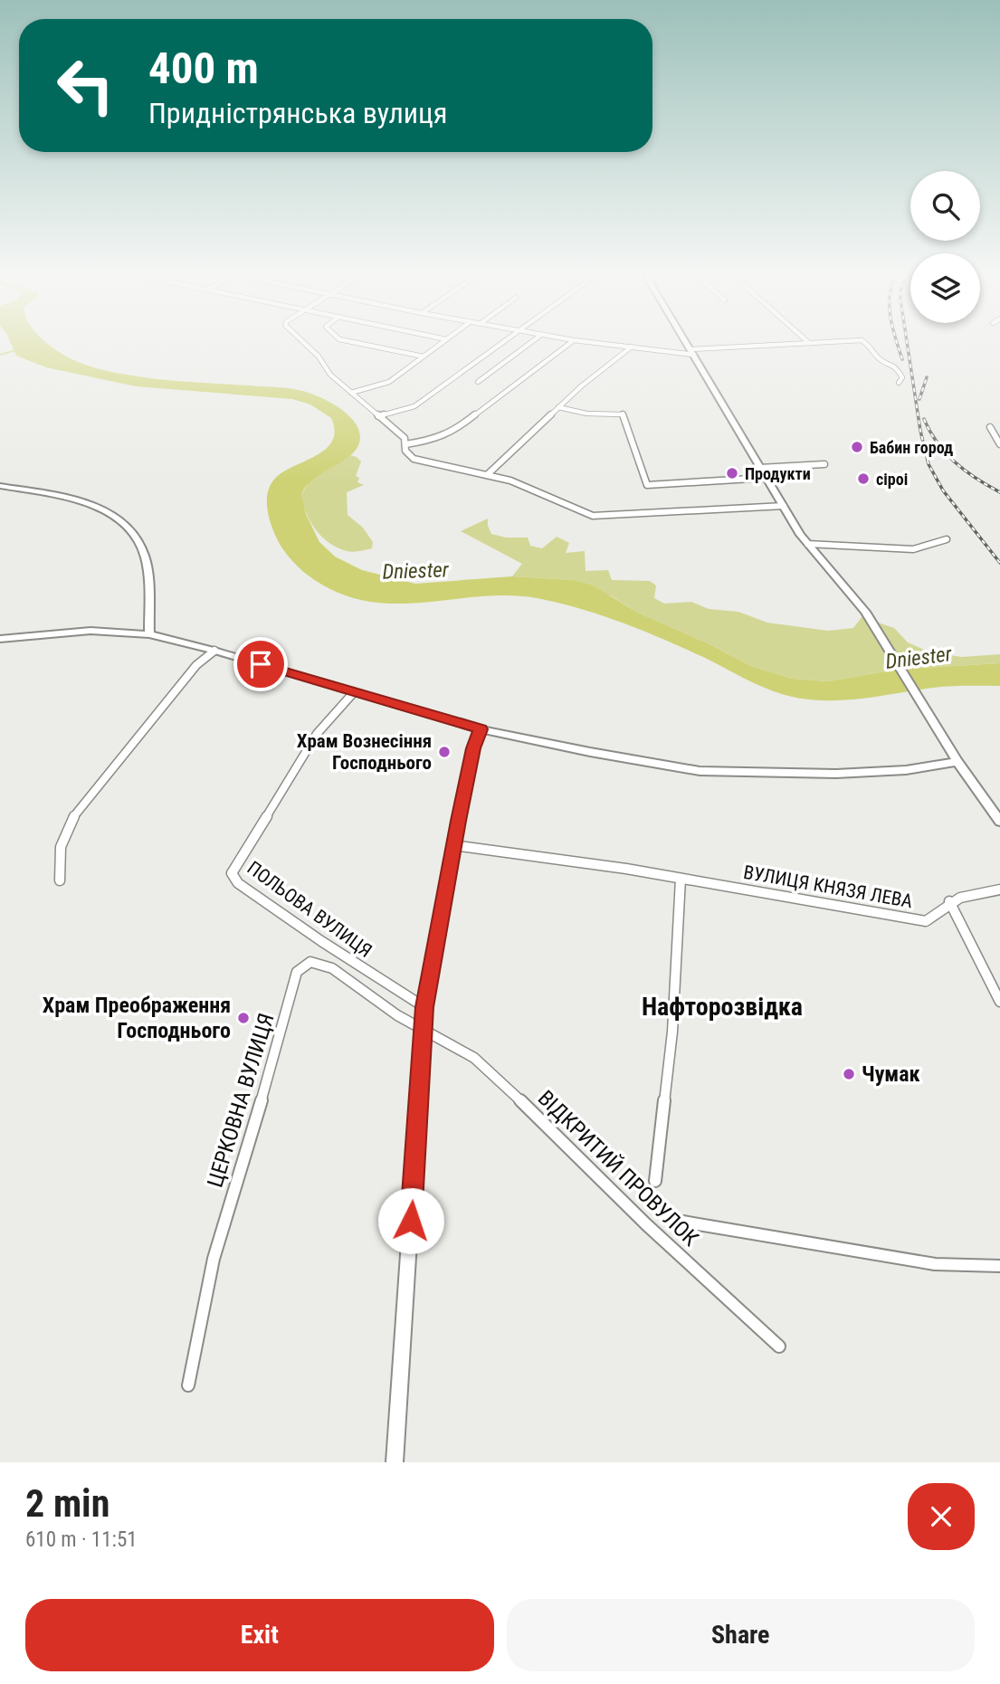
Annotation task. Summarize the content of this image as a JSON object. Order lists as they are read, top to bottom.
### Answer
{
  "streets": {
    "street": [
      "ВУЛИЦЯ КНЯЗЯ ЛЕВА",
      "ПОЛЬОВА ВУЛИЦЯ",
      "ЦЕРКОВНА ВУЛИЦЯ",
      "ВІДКРИТИЙ ПРОВУЛОК"
    ]
  },
  "crossings": [
    ["ЦЕРКОВНА ВУЛИЦЯ", "ВІДКРИТИЙ ПРОВУЛОК"]
  ],
  "districts": ["Нафторозвідка"],
  "water": ["Dniester"],
  "places": [
    "Бабин город",
    "Продукти",
    "сіроі",
    "Храм Вознесіння Господнього",
    "Храм Преображення Господнього",
    "Чумак"
  ],
  "page": {
    "turn": ["400 m", "Придністрянська вулиця"],
    "heading": ["2 min", "610 m · 11:51"],
    "buttons": ["Exit", "Share"]
  }
}
